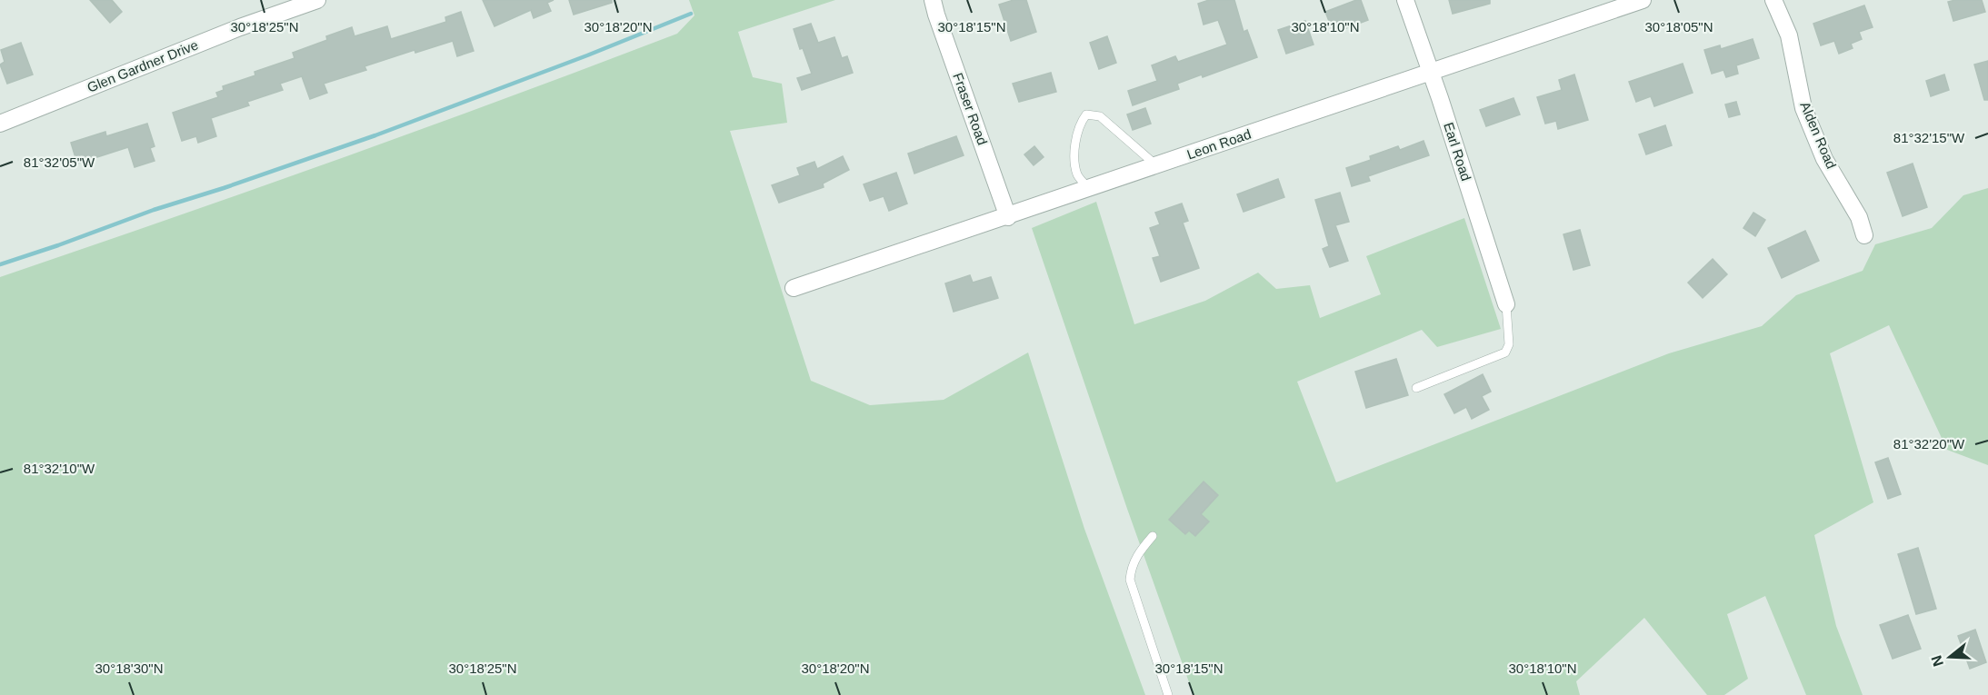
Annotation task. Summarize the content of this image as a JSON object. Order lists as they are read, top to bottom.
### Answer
{
  "streets": {
    "street": [
      "Glen Gardner Drive",
      "Fraser Road",
      "Alden Road",
      "Leon Road",
      "Earl Road"
    ]
  },
  "crossings": [
    ["Fraser Road", "Leon Road"],
    ["Leon Road", "Earl Road"]
  ],
  "north": "left",
  "coordinates": [
    "30°18'25\"N",
    "30°18'20\"N",
    "30°18'15\"N",
    "30°18'10\"N",
    "30°18'05\"N",
    "81°32'15\"W",
    "81°32'05\"W",
    "81°32'20\"W",
    "81°32'10\"W",
    "30°18'30\"N"
  ]
}
